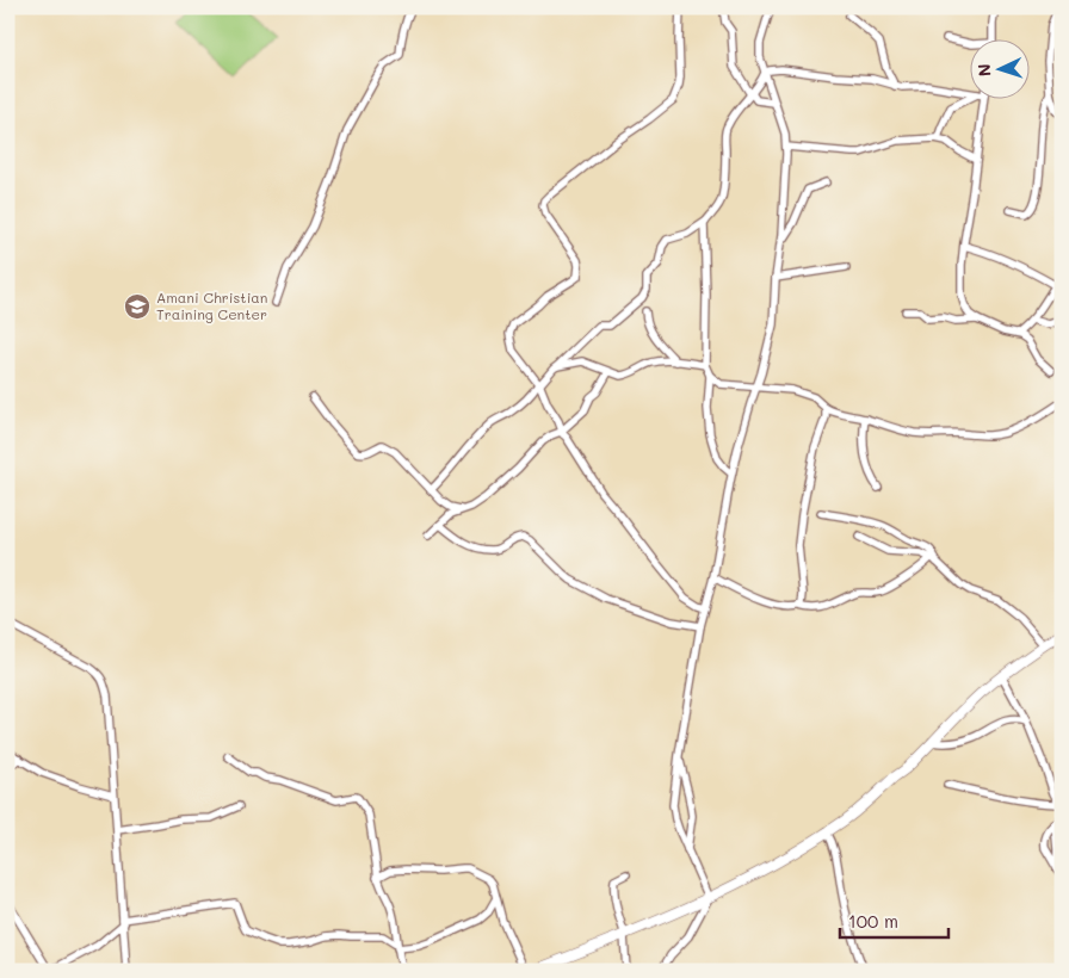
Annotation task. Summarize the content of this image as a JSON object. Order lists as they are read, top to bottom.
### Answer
{
  "places": {
    "school or university": ["Amani Christian Training Center"]
  },
  "scale_bar": "100 m",
  "north": "left"
}
